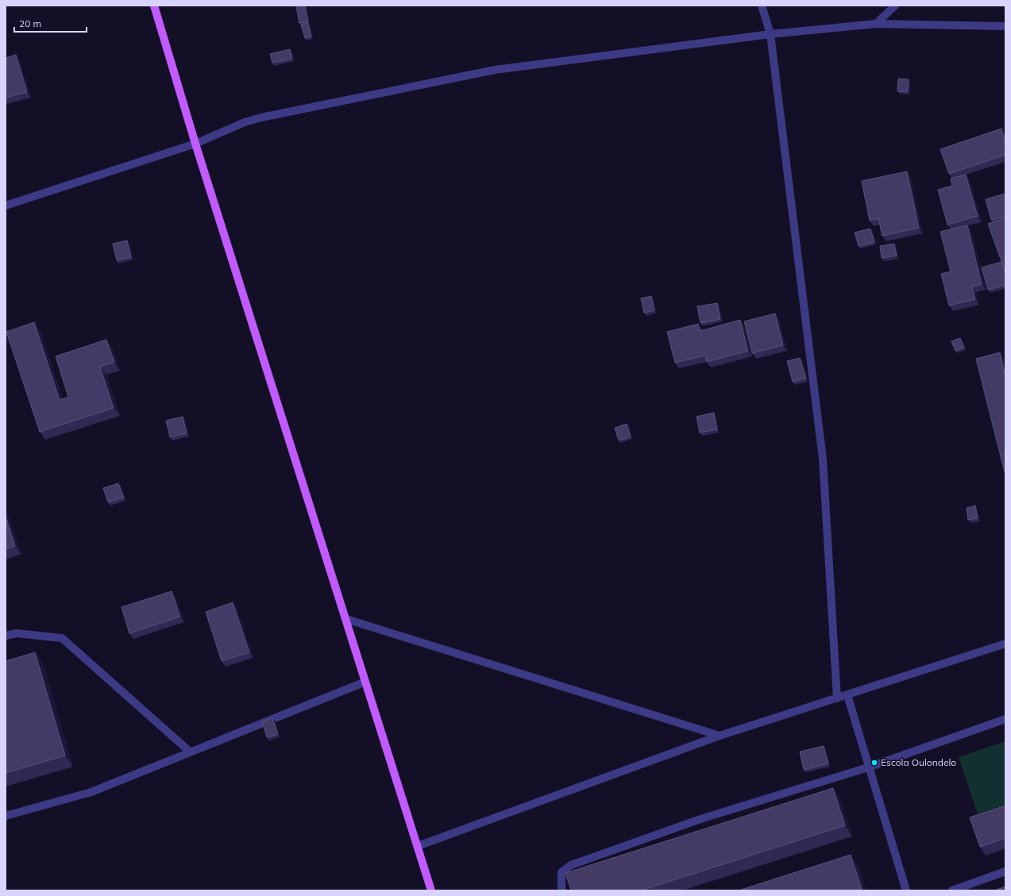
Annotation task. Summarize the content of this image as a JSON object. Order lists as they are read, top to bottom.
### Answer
{
  "places": ["Escola Oulondelo"],
  "scale_bar": "20 m"
}
